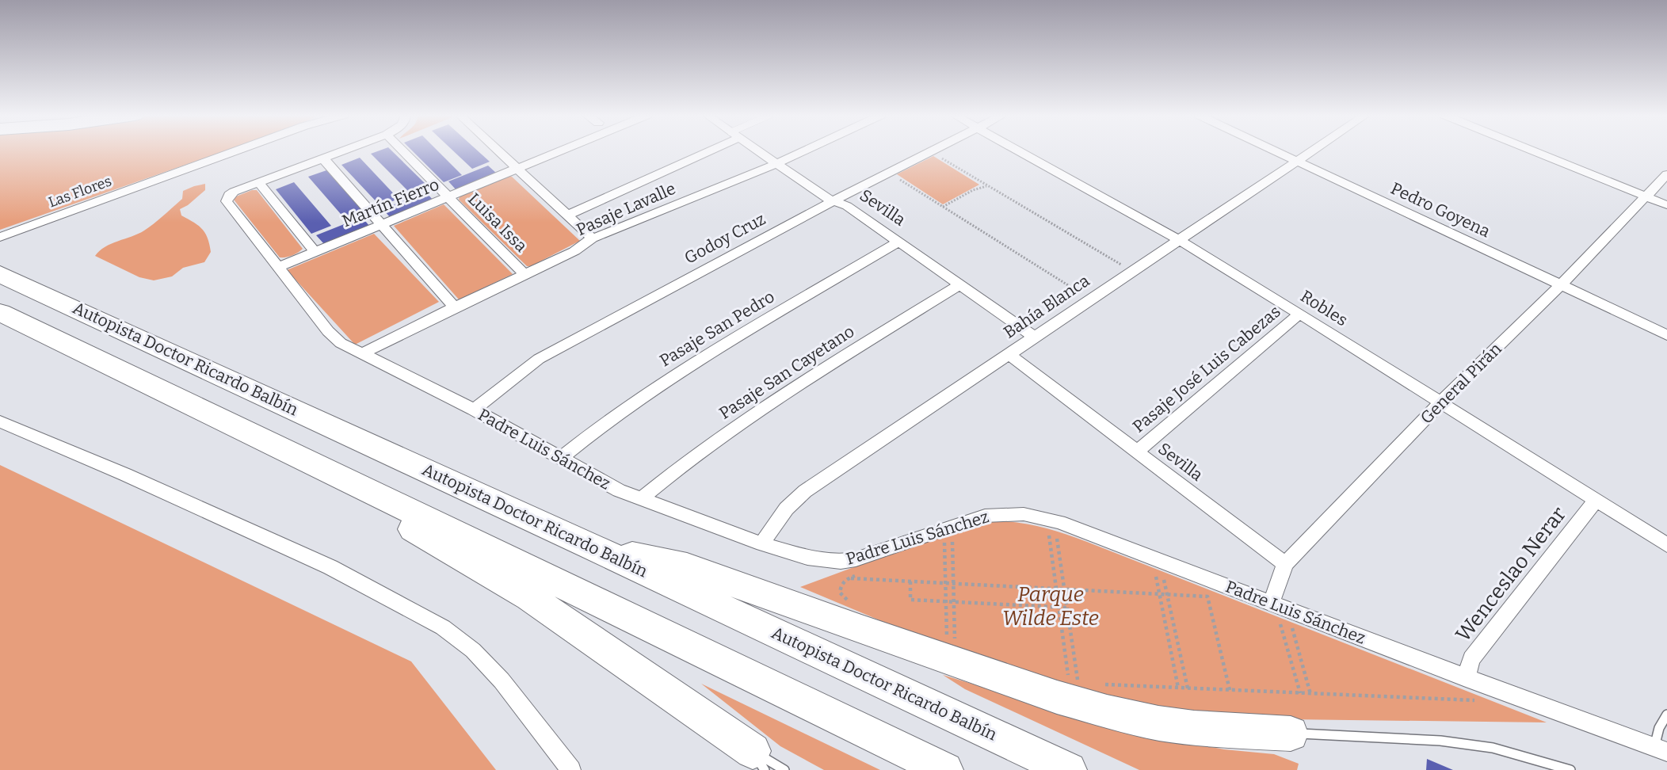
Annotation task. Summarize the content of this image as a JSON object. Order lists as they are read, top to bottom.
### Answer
{
  "streets": {
    "highway": ["Autopista Doctor Ricardo Balbín"],
    "street": [
      "Las Flores",
      "Martín Fierro",
      "Sevilla",
      "Pasaje Lavalle",
      "Pedro Goyena",
      "Luisa Issa",
      "Godoy Cruz",
      "Bahía Blanca",
      "Robles",
      "Pasaje San Pedro",
      "Pasaje José Luis Cabezas",
      "Pasaje San Cayetano",
      "General Pirán",
      "Padre Luis Sánchez",
      "Wenceslao Nerar"
    ]
  },
  "crossings": [
    ["Martín Fierro", "Luisa Issa"],
    ["Martín Fierro", "Padre Luis Sánchez"],
    ["Sevilla", "Pasaje Lavalle"],
    ["Sevilla", "Godoy Cruz"],
    ["Sevilla", "Bahía Blanca"],
    ["Sevilla", "Pasaje San Pedro"],
    ["Sevilla", "Pasaje José Luis Cabezas"],
    ["Sevilla", "Pasaje San Cayetano"],
    ["Sevilla", "General Pirán"],
    ["Pasaje Lavalle", "Luisa Issa"],
    ["Pasaje Lavalle", "Padre Luis Sánchez"],
    ["Pedro Goyena", "Bahía Blanca"],
    ["Pedro Goyena", "General Pirán"],
    ["Godoy Cruz", "Padre Luis Sánchez"],
    ["Bahía Blanca", "Robles"],
    ["Bahía Blanca", "Padre Luis Sánchez"],
    ["Robles", "Pasaje José Luis Cabezas"],
    ["Robles", "General Pirán"],
    ["Robles", "Wenceslao Nerar"],
    ["Pasaje San Pedro", "Padre Luis Sánchez"],
    ["Pasaje San Cayetano", "Padre Luis Sánchez"],
    ["General Pirán", "Padre Luis Sánchez"],
    ["Padre Luis Sánchez", "Wenceslao Nerar"]
  ],
  "parks": ["Parque Wilde Este"]
}
